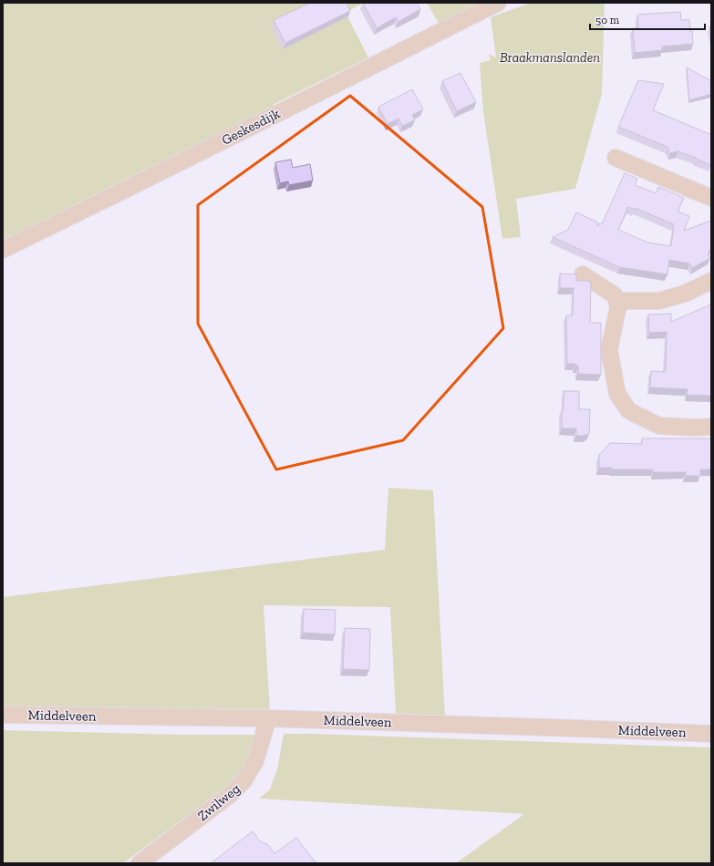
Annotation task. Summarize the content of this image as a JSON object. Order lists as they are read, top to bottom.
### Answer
{
  "streets": {
    "street": ["Geskesdijk", "Middelveen", "Zwilweg"]
  },
  "crossings": [
    ["Middelveen", "Zwilweg"]
  ],
  "parks": ["Braakmanslanden"],
  "scale_bar": "50 m"
}
